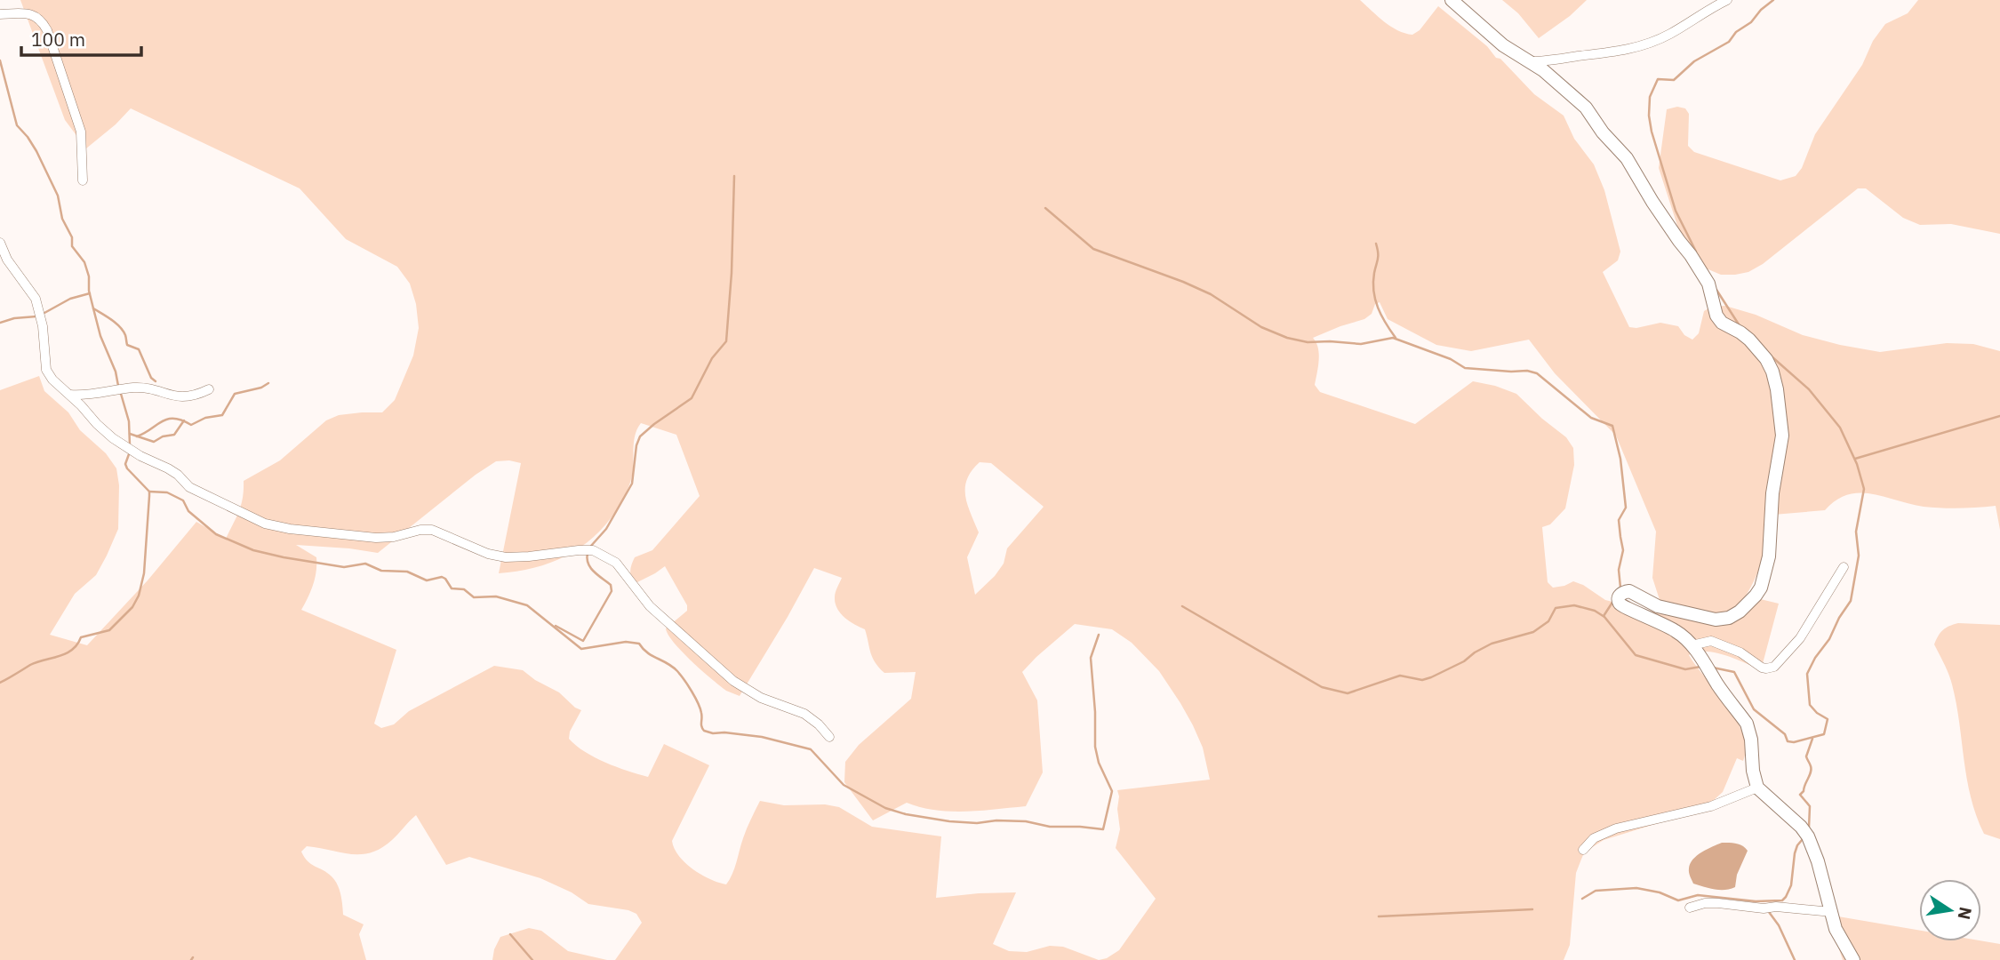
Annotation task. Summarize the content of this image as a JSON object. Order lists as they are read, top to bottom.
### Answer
{
  "scale_bar": "100 m",
  "north": "right"
}
